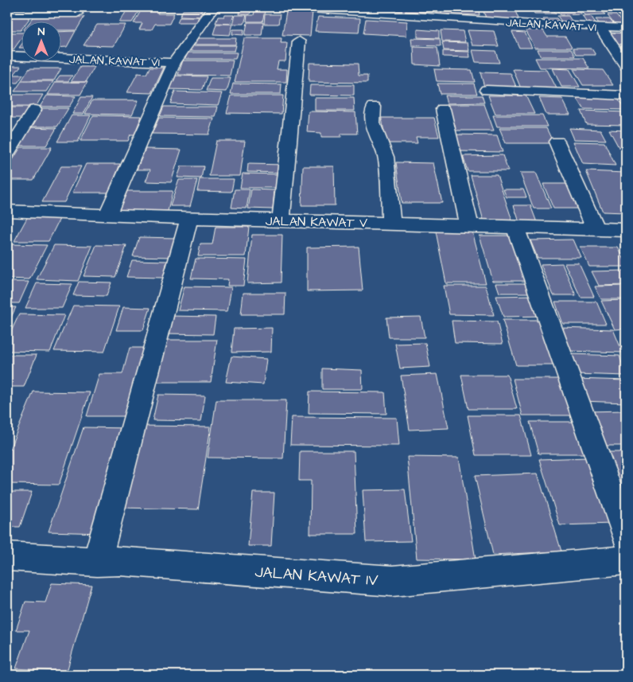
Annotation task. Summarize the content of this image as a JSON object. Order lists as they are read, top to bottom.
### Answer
{
  "streets": {
    "street": ["JALAN KAWAT VI", "JALAN KAWAT V", "JALAN KAWAT IV"]
  },
  "north": "top"
}
